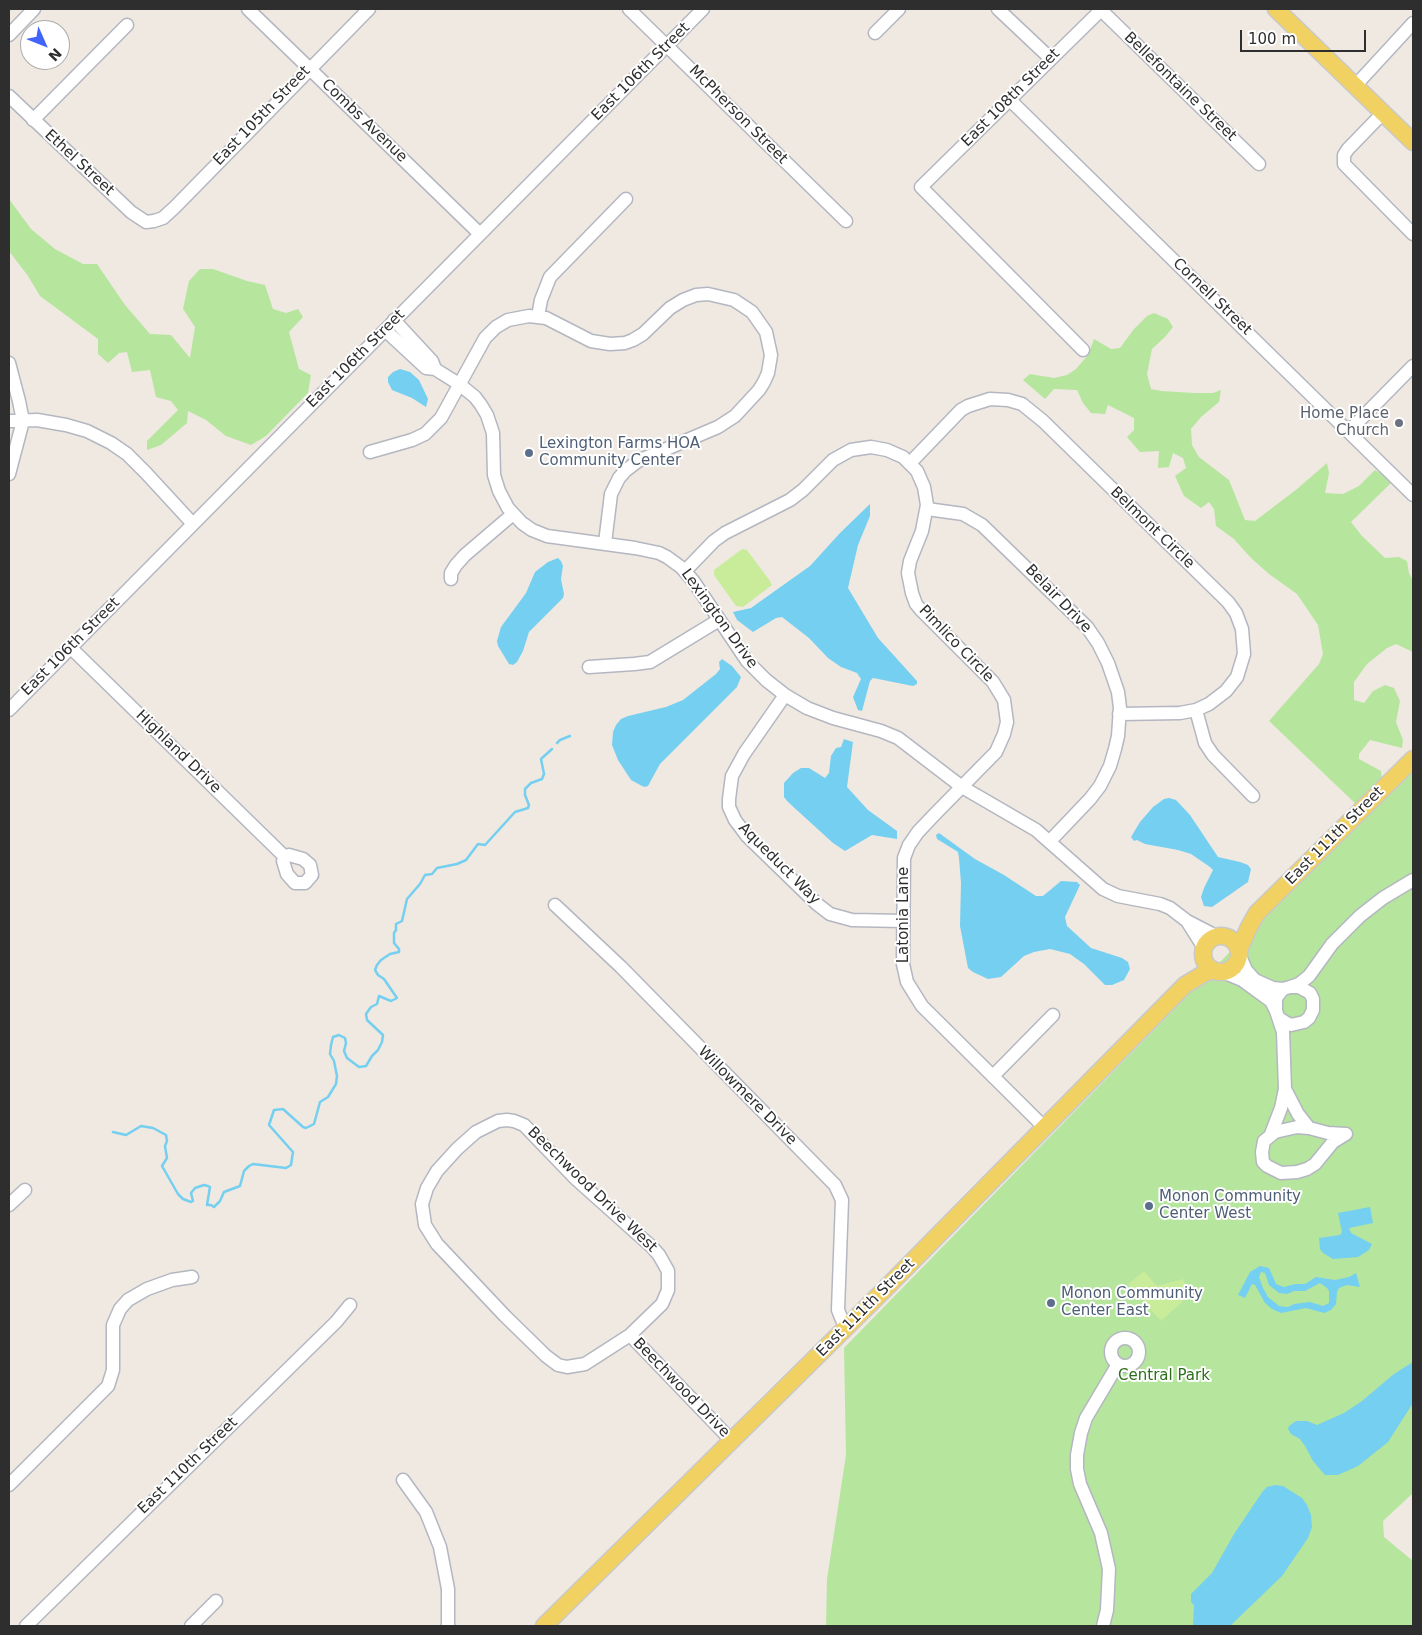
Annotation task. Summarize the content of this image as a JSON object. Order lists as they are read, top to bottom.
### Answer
{
  "streets": {
    "main road": ["East 111th Street"],
    "street": [
      "East 106th Street",
      "Bellefontaine Street",
      "East 108th Street",
      "McPherson Street",
      "East 105th Street",
      "Combs Avenue",
      "Ethel Street",
      "Cornell Street",
      "Belmont Circle",
      "Belair Drive",
      "Lexington Drive",
      "Pimlico Circle",
      "Highland Drive",
      "Aqueduct Way",
      "Latonia Lane",
      "Willowmere Drive",
      "Beechwood Drive West",
      "Beechwood Drive",
      "East 110th Street"
    ]
  },
  "crossings": [
    ["East 106th Street", "McPherson Street"],
    ["East 106th Street", "Combs Avenue"],
    ["East 106th Street", "Lexington Drive"],
    ["East 106th Street", "Highland Drive"],
    ["Bellefontaine Street", "East 108th Street"],
    ["East 108th Street", "Cornell Street"],
    ["East 105th Street", "Combs Avenue"],
    ["East 105th Street", "Ethel Street"],
    ["Belmont Circle", "Belair Drive"],
    ["Belmont Circle", "Pimlico Circle"],
    ["Belair Drive", "Lexington Drive"],
    ["Belair Drive", "Pimlico Circle"],
    ["Lexington Drive", "Pimlico Circle"],
    ["Lexington Drive", "East 111th Street"],
    ["Lexington Drive", "Aqueduct Way"],
    ["Lexington Drive", "Latonia Lane"],
    ["Pimlico Circle", "Latonia Lane"],
    ["East 111th Street", "Latonia Lane"],
    ["East 111th Street", "Willowmere Drive"],
    ["East 111th Street", "Beechwood Drive"],
    ["Aqueduct Way", "Latonia Lane"],
    ["Beechwood Drive West", "Beechwood Drive"]
  ],
  "parks": ["Central Park"],
  "places": [
    "Home Place Church",
    "Lexington Farms HOA Community Center",
    "Monon Community Center West",
    "Monon Community Center East"
  ],
  "scale_bar": "100 m",
  "north": "bottom right"
}
